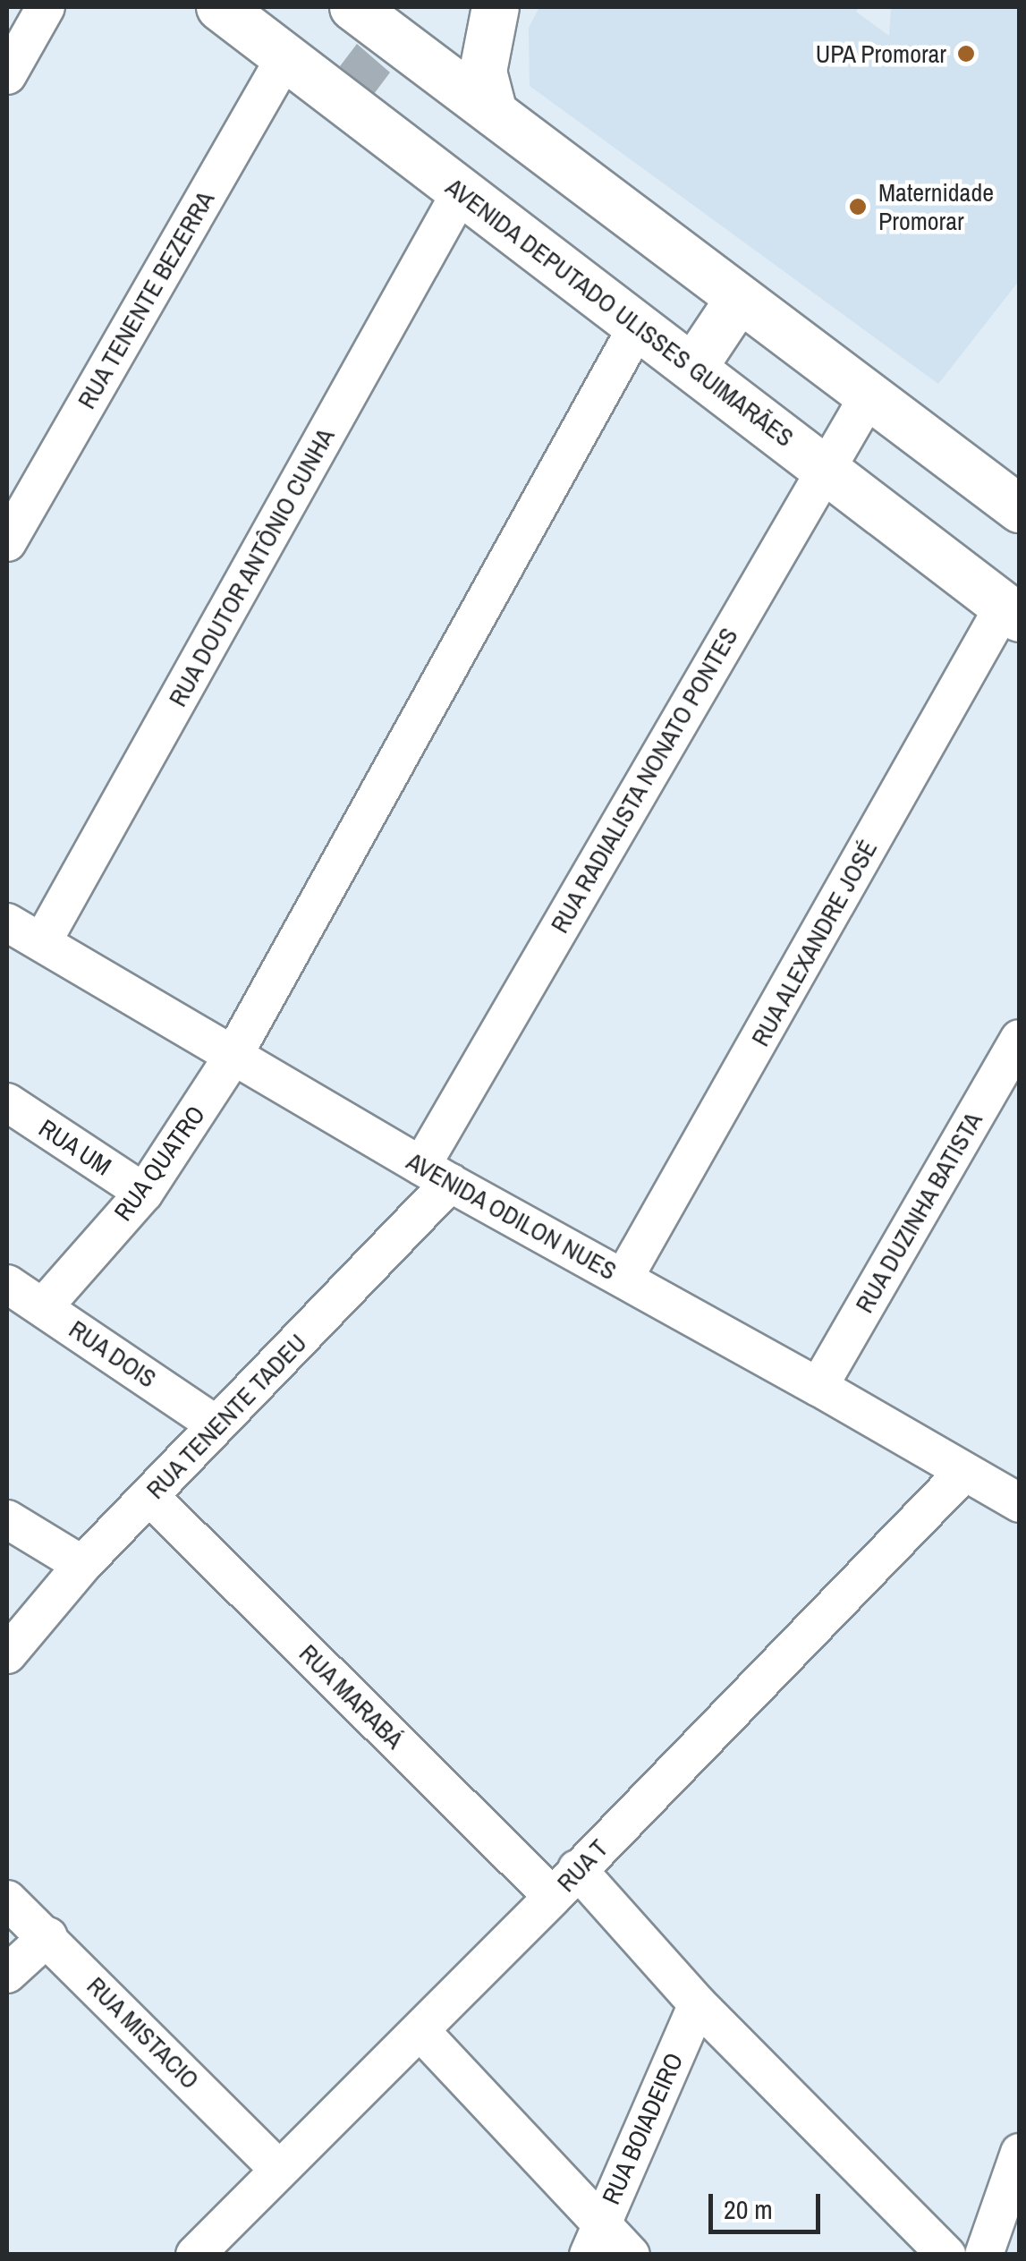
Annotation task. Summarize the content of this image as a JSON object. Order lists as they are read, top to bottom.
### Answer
{
  "streets": {
    "street": [
      "RUA TENENTE BEZERRA",
      "AVENIDA DEPUTADO ULISSES GUIMARÃES",
      "RUA DOUTOR ANTÔNIO CUNHA",
      "RUA RADIALISTA NONATO PONTES",
      "RUA ALEXANDRE JOSÉ",
      "RUA UM",
      "RUA QUATRO",
      "RUA DUZINHA BATISTA",
      "AVENIDA ODILON NUES",
      "RUA DOIS",
      "RUA TENENTE TADEU",
      "RUA MARABÁ",
      "RUA T",
      "RUA MISTACIO",
      "RUA BOIADEIRO"
    ]
  },
  "crossings": [
    ["RUA TENENTE BEZERRA", "AVENIDA DEPUTADO ULISSES GUIMARÃES"],
    ["AVENIDA DEPUTADO ULISSES GUIMARÃES", "RUA DOUTOR ANTÔNIO CUNHA"],
    ["AVENIDA DEPUTADO ULISSES GUIMARÃES", "RUA RADIALISTA NONATO PONTES"],
    ["AVENIDA DEPUTADO ULISSES GUIMARÃES", "RUA ALEXANDRE JOSÉ"],
    ["RUA DOUTOR ANTÔNIO CUNHA", "AVENIDA ODILON NUES"],
    ["RUA RADIALISTA NONATO PONTES", "AVENIDA ODILON NUES"],
    ["RUA RADIALISTA NONATO PONTES", "RUA TENENTE TADEU"],
    ["RUA ALEXANDRE JOSÉ", "AVENIDA ODILON NUES"],
    ["RUA UM", "RUA QUATRO"],
    ["RUA QUATRO", "AVENIDA ODILON NUES"],
    ["RUA QUATRO", "RUA DOIS"],
    ["RUA DUZINHA BATISTA", "AVENIDA ODILON NUES"],
    ["AVENIDA ODILON NUES", "RUA TENENTE TADEU"],
    ["AVENIDA ODILON NUES", "RUA T"],
    ["RUA DOIS", "RUA TENENTE TADEU"],
    ["RUA TENENTE TADEU", "RUA MARABÁ"],
    ["RUA MARABÁ", "RUA T"],
    ["RUA MARABÁ", "RUA BOIADEIRO"],
    ["RUA T", "RUA MISTACIO"]
  ],
  "places": ["UPA Promorar", "Maternidade Promorar"],
  "scale_bar": "20 m"
}
